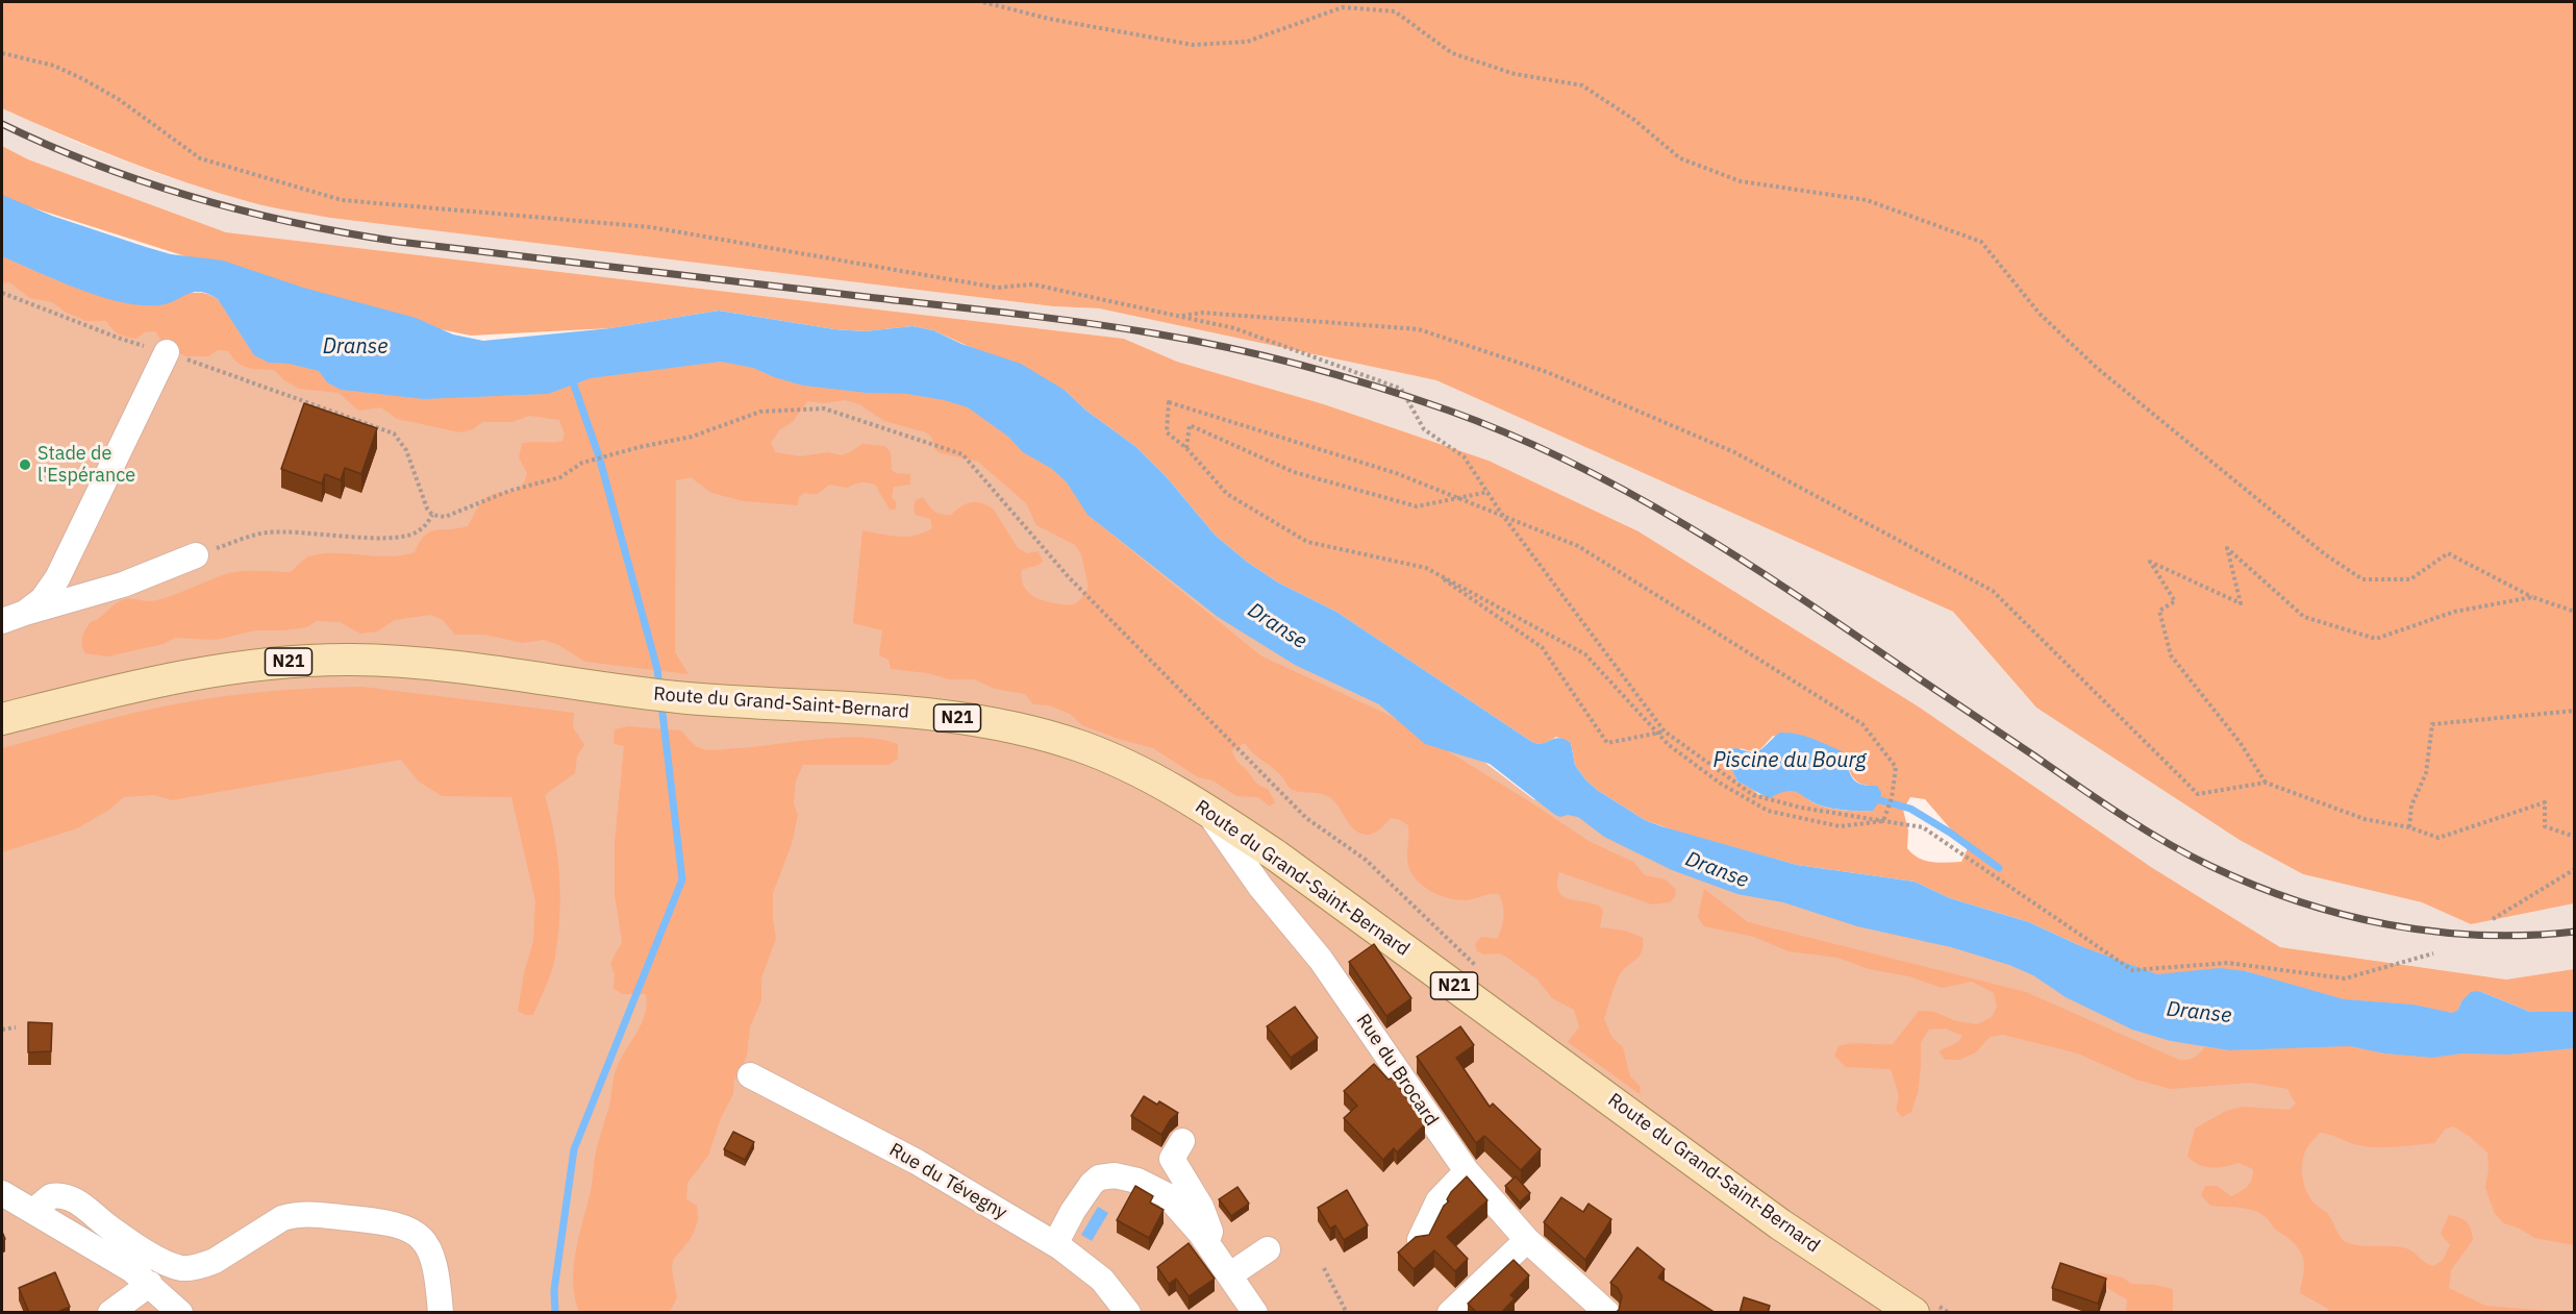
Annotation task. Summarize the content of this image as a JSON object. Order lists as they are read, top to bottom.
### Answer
{
  "streets": {
    "main road": ["N21", "Route du Grand-Saint-Bernard"],
    "street": ["Rue du Brocard", "Rue du Tévegny"]
  },
  "crossings": [
    ["Route du Grand-Saint-Bernard", "Rue du Brocard"]
  ],
  "water": ["Dranse", "Piscine du Bourg"],
  "places": ["Stade de l'Espérance"]
}
